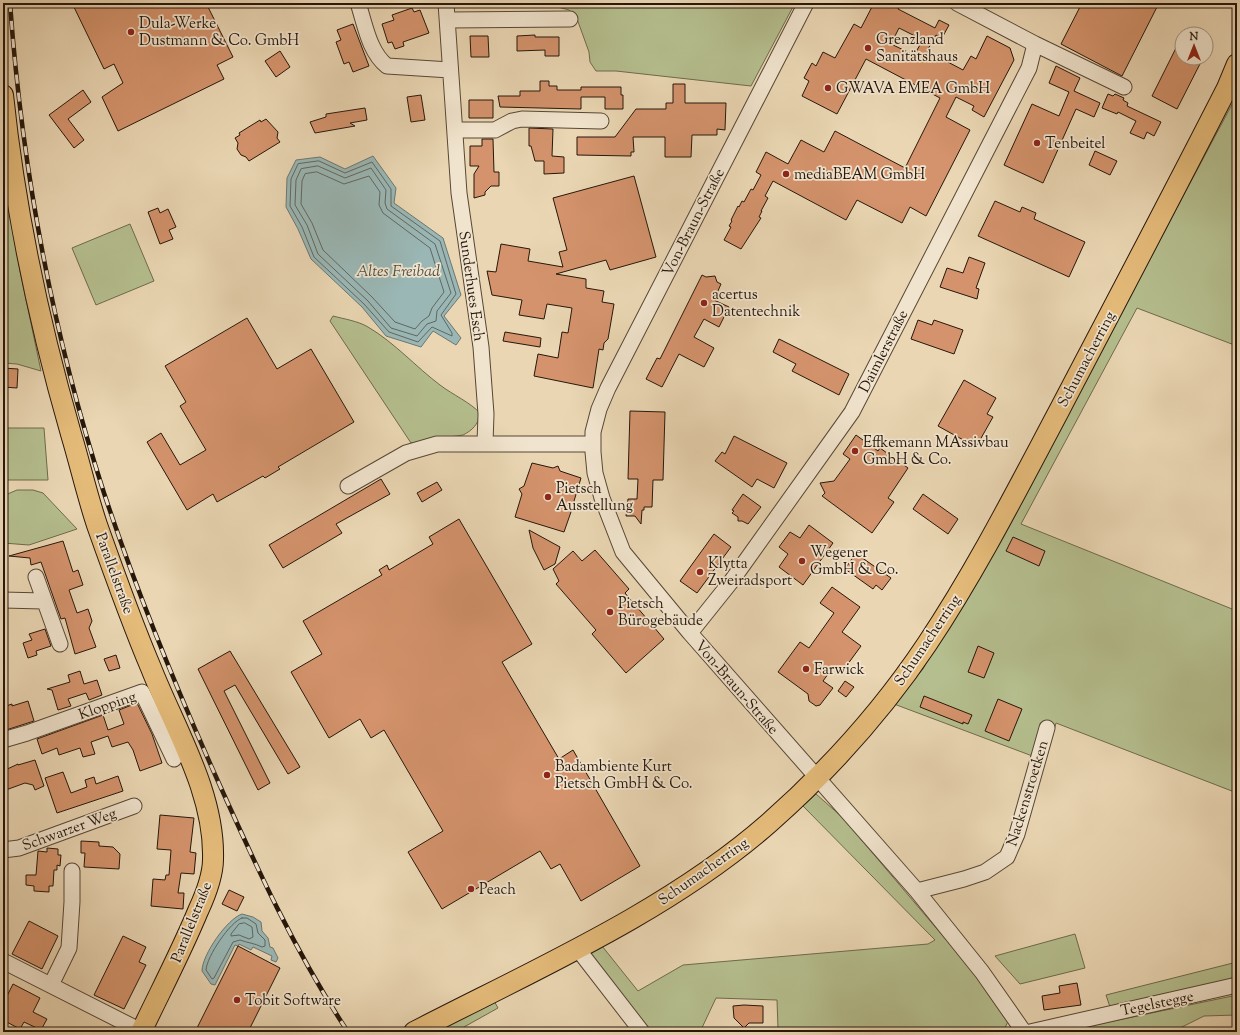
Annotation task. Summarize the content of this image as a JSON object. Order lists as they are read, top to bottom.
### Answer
{
  "streets": {
    "main road": ["Schumacherring", "Parallelstraße"],
    "street": [
      "Von-Braun-Straße",
      "Sunderhues Esch",
      "Daimlerstraße",
      "Klopping",
      "Nackenstroetken",
      "Schwarzer Weg",
      "Tegelstegge"
    ]
  },
  "crossings": [
    ["Von-Braun-Straße", "Daimlerstraße"],
    ["Von-Braun-Straße", "Schumacherring"]
  ],
  "water": ["Altes Freibad"],
  "places": [
    "Dula-Werke Dustmann & Co. GmbH",
    "Grenzland Sanitätshaus",
    "GWAVA EMEA GmbH",
    "Tenbeitel",
    "mediaBEAM GmbH",
    "acertus Datentechnik",
    "Effkemann MAssivbau GmbH & Co.",
    "Pietsch Ausstellung",
    "Wegener GmbH & Co.",
    "Klytta Zweiradsport",
    "Pietsch Bürogebäude",
    "Farwick",
    "Badambiente Kurt Pietsch GmbH & Co.",
    "Peach",
    "Tobit Software"
  ],
  "north": "top"
}
